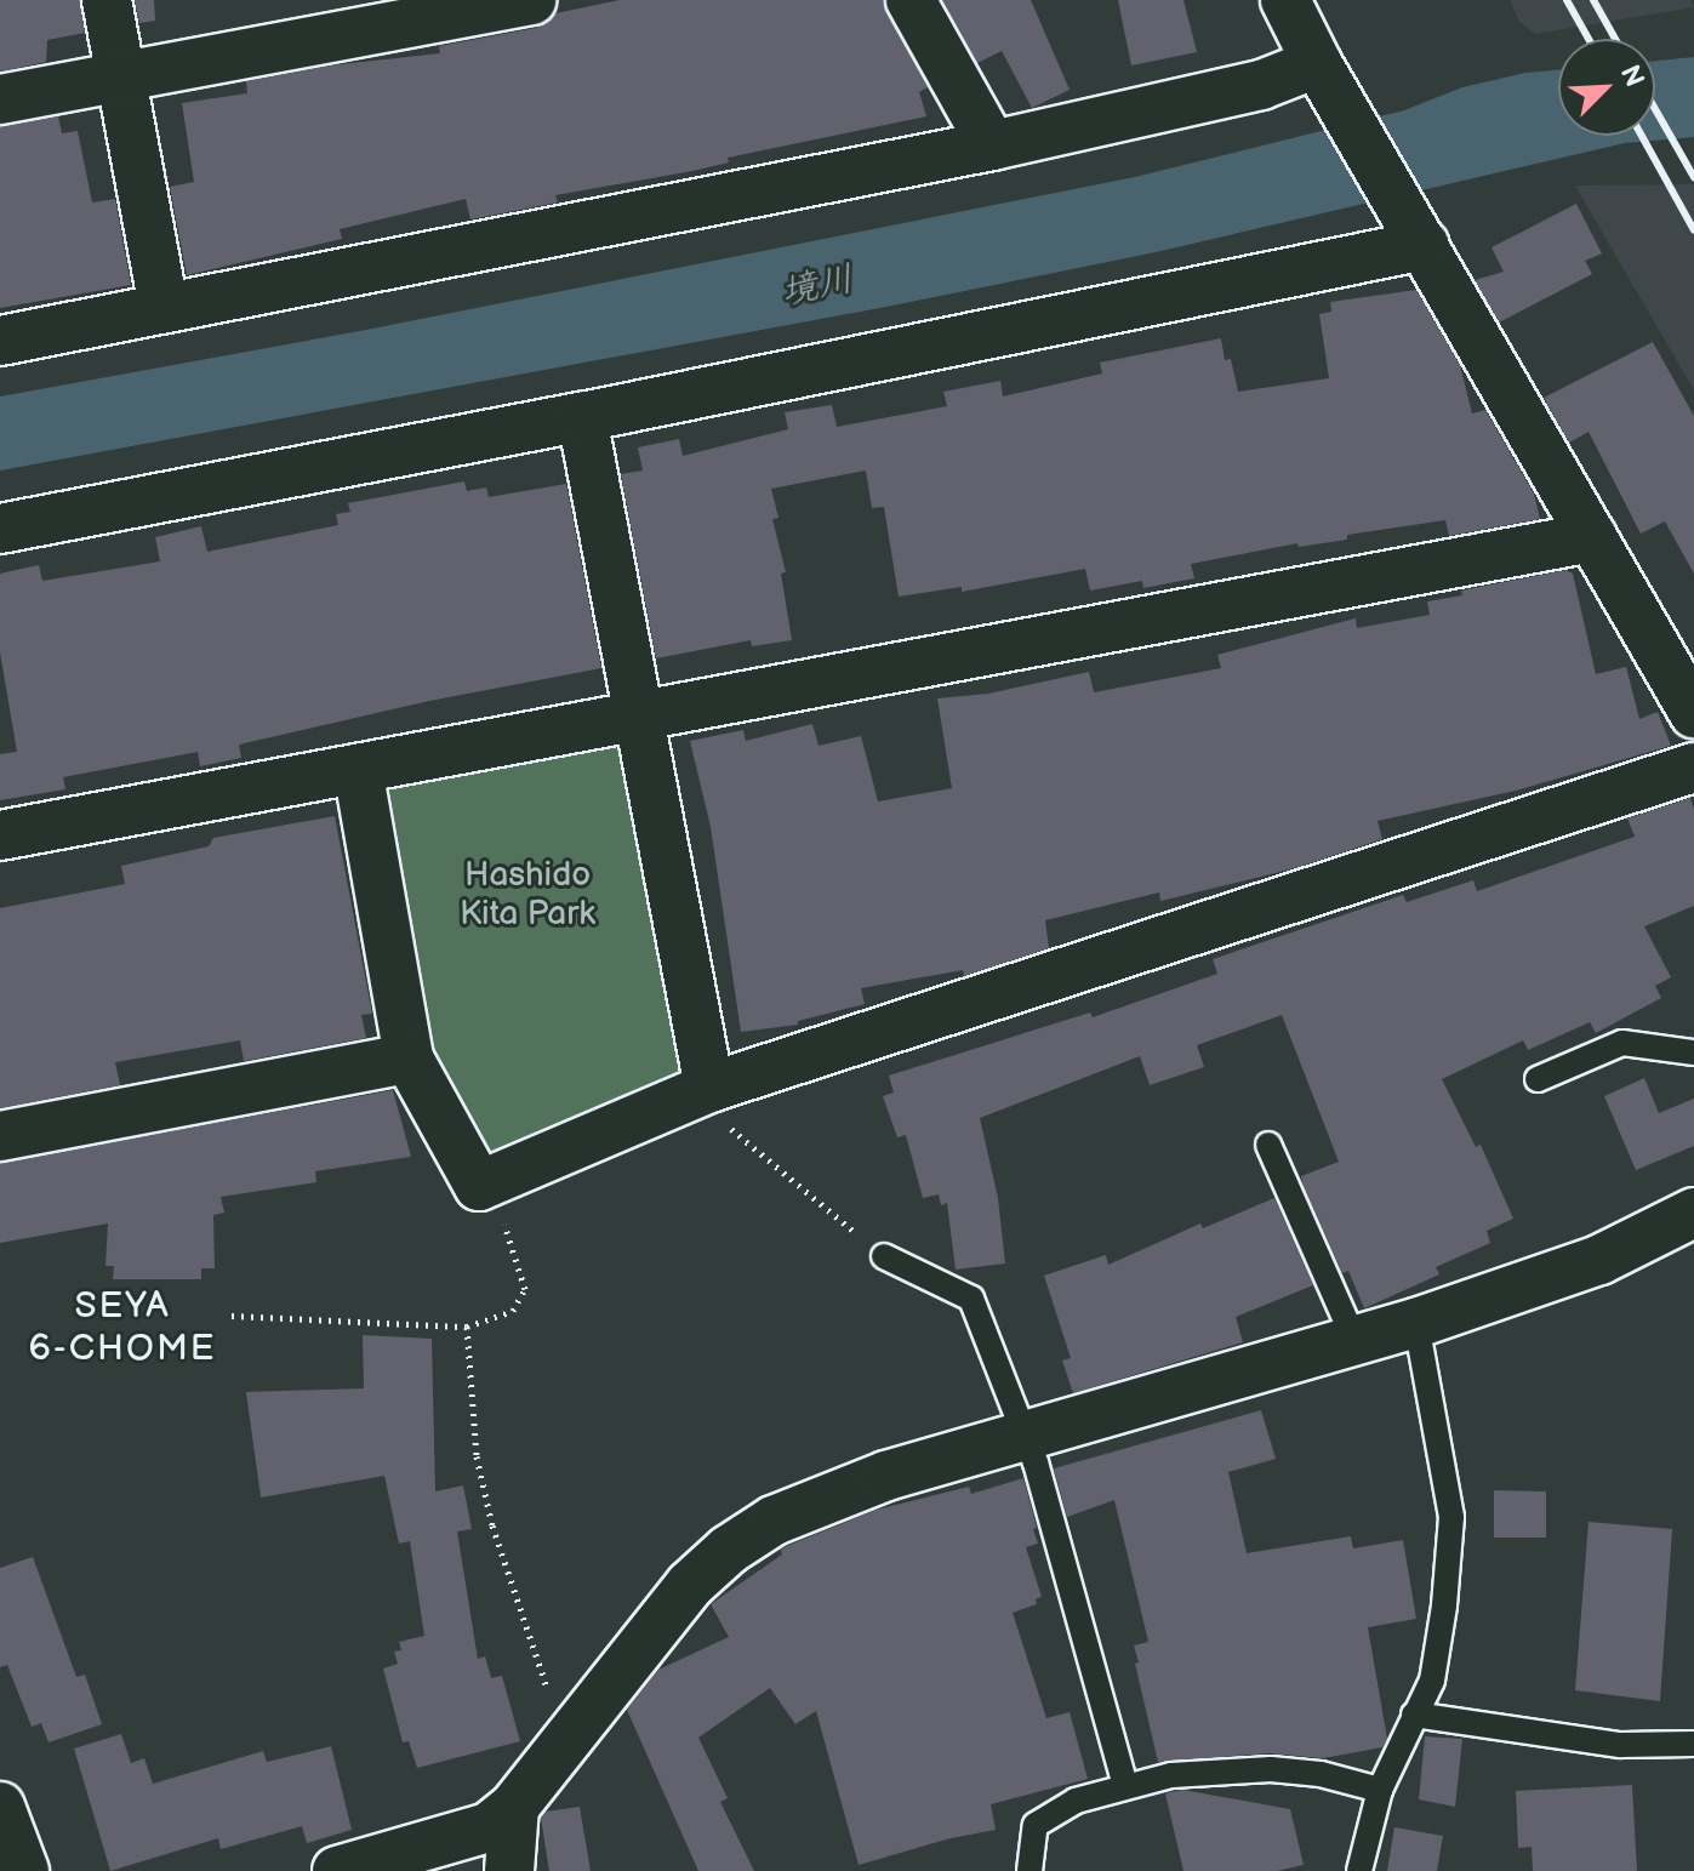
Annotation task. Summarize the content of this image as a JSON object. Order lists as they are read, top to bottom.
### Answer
{
  "districts": ["SEYA 6-CHOME"],
  "water": ["境川"],
  "parks": ["Hashido Kita Park"],
  "north": "top right"
}
